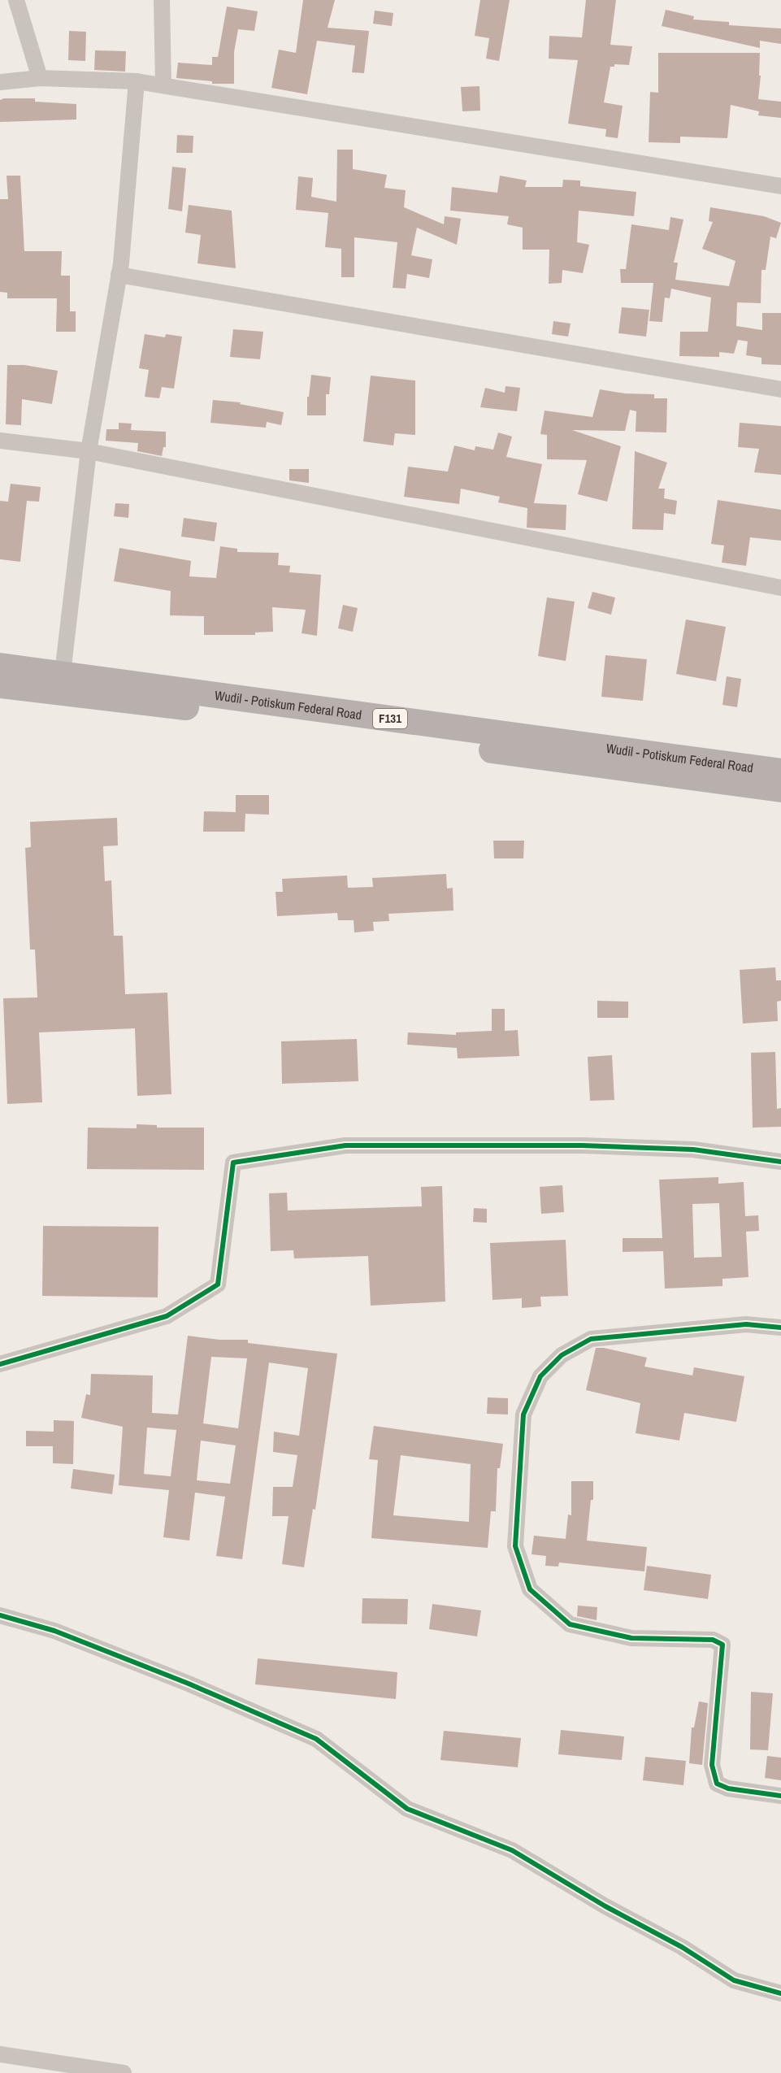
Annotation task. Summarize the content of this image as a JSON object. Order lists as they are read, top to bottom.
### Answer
{
  "streets": {
    "main road": ["Wudil - Potiskum Federal Road", "F131"]
  }
}
